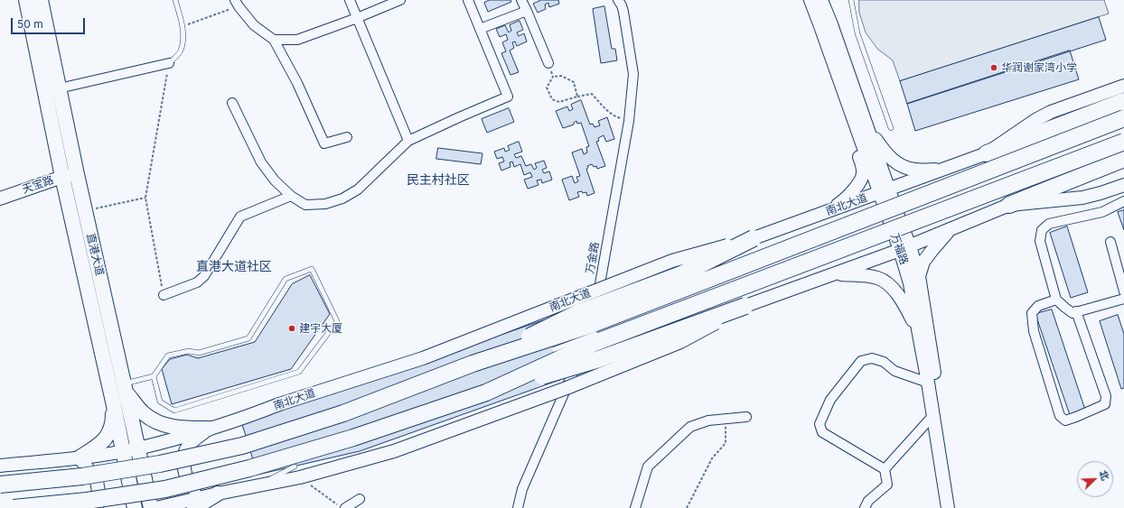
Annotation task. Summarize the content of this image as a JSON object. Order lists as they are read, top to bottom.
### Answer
{
  "streets": {
    "highway": ["南北大道"],
    "main road": ["天宝路", "万福路", "直港大道"],
    "street": ["万金路"]
  },
  "crossings": [
    ["天宝路", "直港大道"],
    ["南北大道", "万福路"],
    ["南北大道", "直港大道"]
  ],
  "districts": ["民主村社区", "直港大道社区"],
  "places": ["华润谢家湾小学", "建宇大厦"],
  "scale_bar": "50 m",
  "north": "top right"
}
